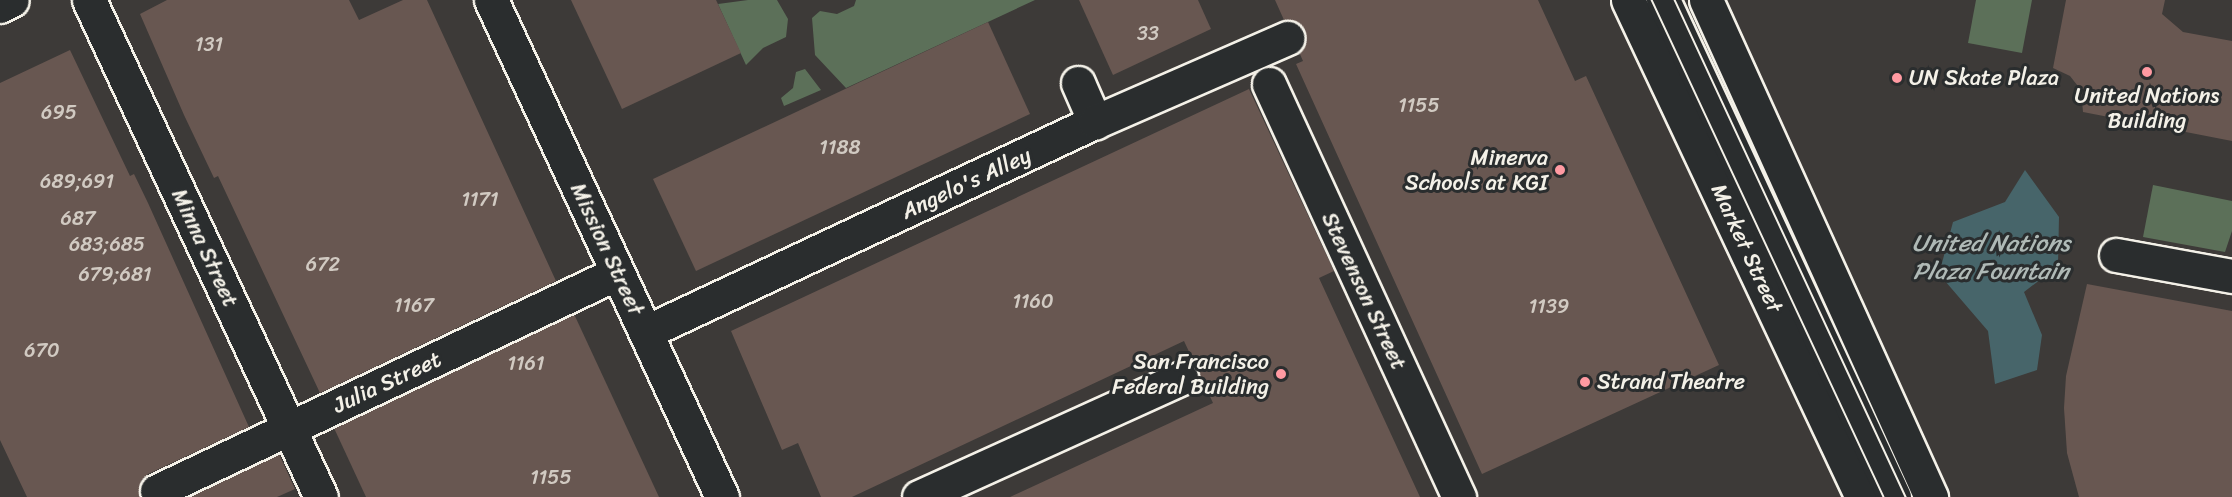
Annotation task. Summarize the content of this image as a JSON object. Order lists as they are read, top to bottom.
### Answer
{
  "streets": {
    "street": [
      "Angelo's Alley",
      "Minna Street",
      "Market Street",
      "Mission Street",
      "Stevenson Street",
      "Julia Street"
    ]
  },
  "crossings": [
    ["Angelo's Alley", "Mission Street"],
    ["Minna Street", "Julia Street"],
    ["Mission Street", "Julia Street"]
  ],
  "water": ["United Nations Plaza Fountain"],
  "places": [
    "United Nations Building",
    "UN Skate Plaza",
    "Minerva Schools at KGI",
    "San Francisco Federal Building",
    "Strand Theatre"
  ],
  "house_numbers": [
    "33",
    "131",
    "1155",
    "695",
    "1188",
    "689;691",
    "1171",
    "687",
    "683;685",
    "672",
    "679;681",
    "1160",
    "1167",
    "1139",
    "670",
    "1161",
    "1155"
  ]
}
